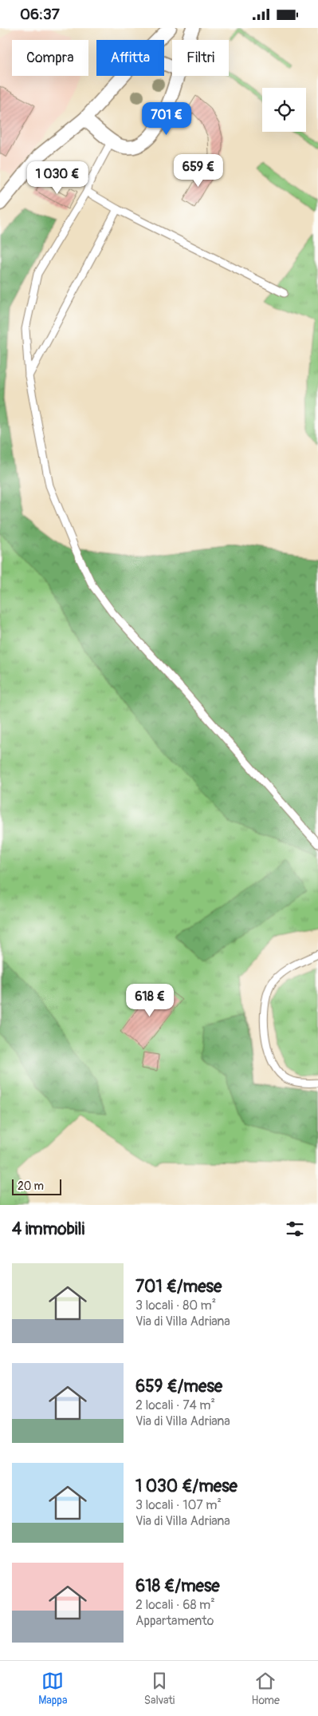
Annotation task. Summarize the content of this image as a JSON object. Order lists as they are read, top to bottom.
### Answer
{
  "scale_bar": "20 m",
  "page": {
    "status": "06:37",
    "chip": ["Compra", "Affitta", "Filtri"],
    "price": [
      "701 €",
      "659 €",
      "1 030 €",
      "618 €"
    ],
    "scale": "20 m",
    "heading": "4 immobili",
    "list": [
      {
        "name": "701 €/mese",
        "note": "3 locali · 80 m² · Via di Villa Adriana"
      },
      {
        "name": "659 €/mese",
        "note": "2 locali · 74 m² · Via di Villa Adriana"
      },
      {
        "name": "1 030 €/mese",
        "note": "3 locali · 107 m² · Via di Villa Adriana"
      },
      {
        "name": "618 €/mese",
        "note": "2 locali · 68 m² · Appartamento"
      }
    ],
    "tabs": ["Mappa", "Salvati", "Home"]
  }
}
